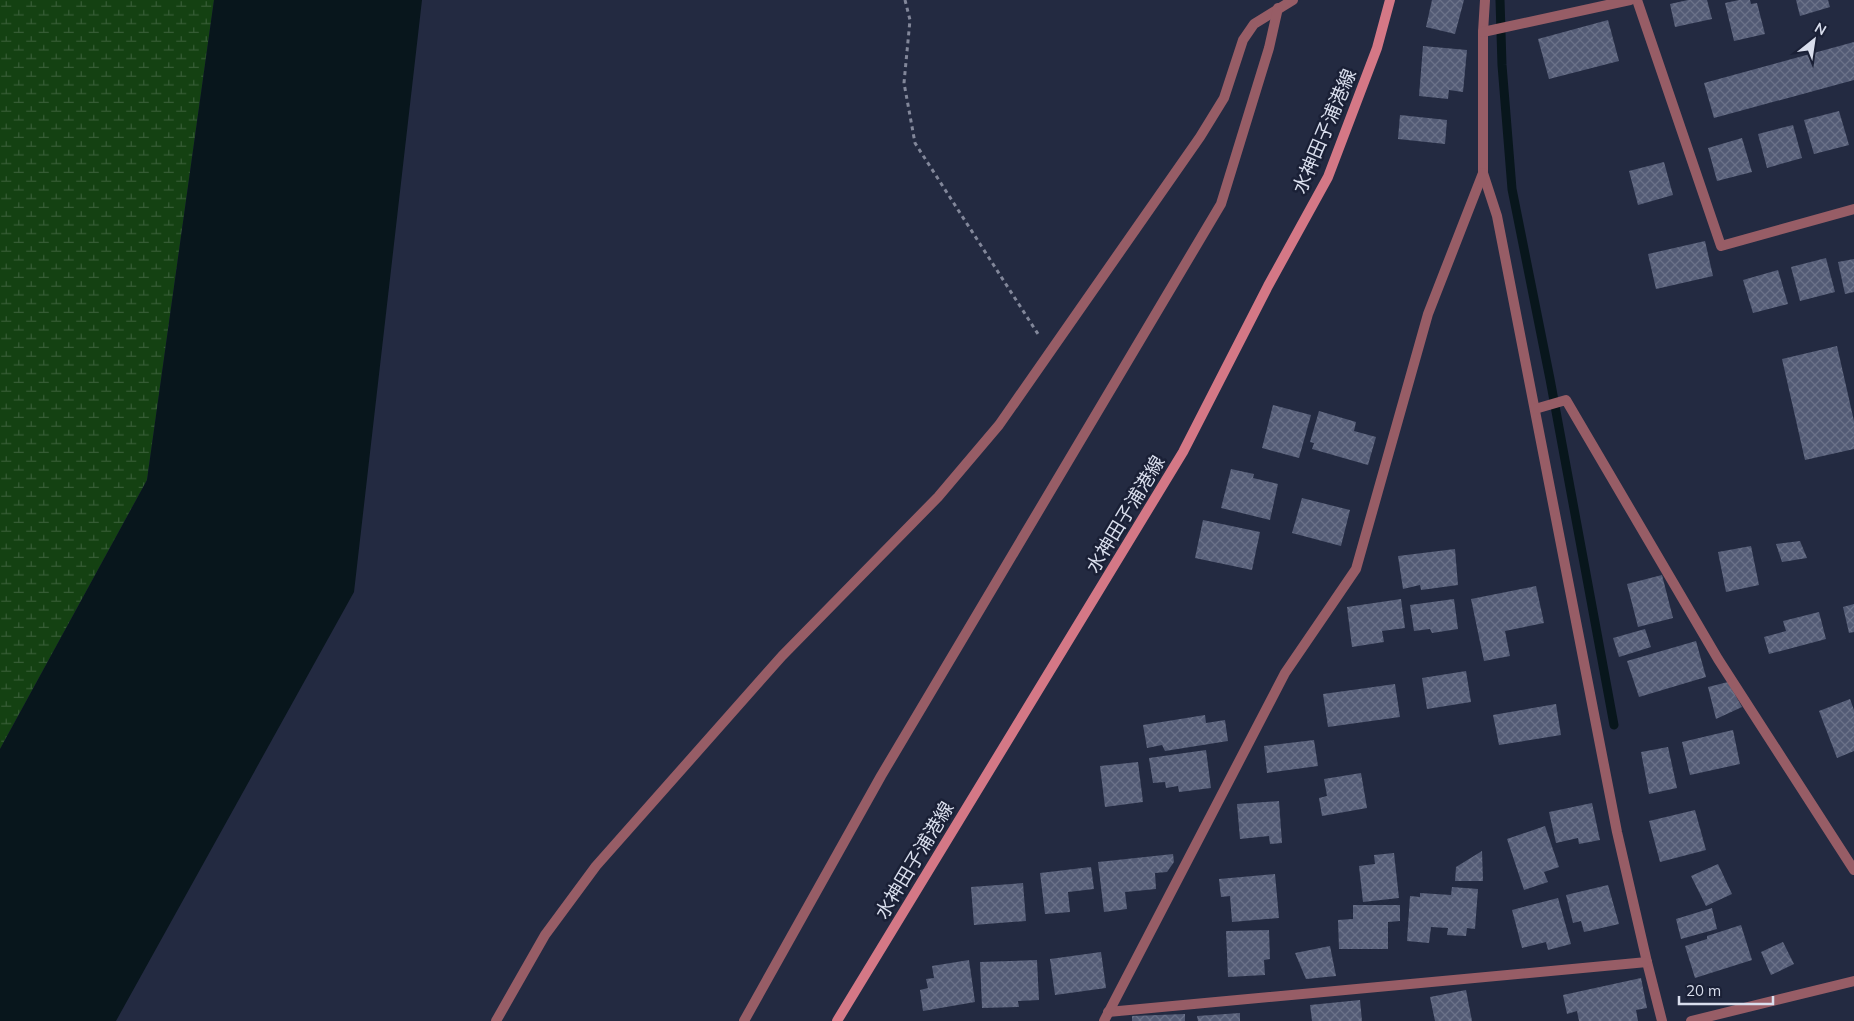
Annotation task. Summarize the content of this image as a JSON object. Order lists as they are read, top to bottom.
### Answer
{
  "streets": {
    "main road": ["水神田子浦港線"]
  },
  "scale_bar": "20 m",
  "north": "top right"
}
